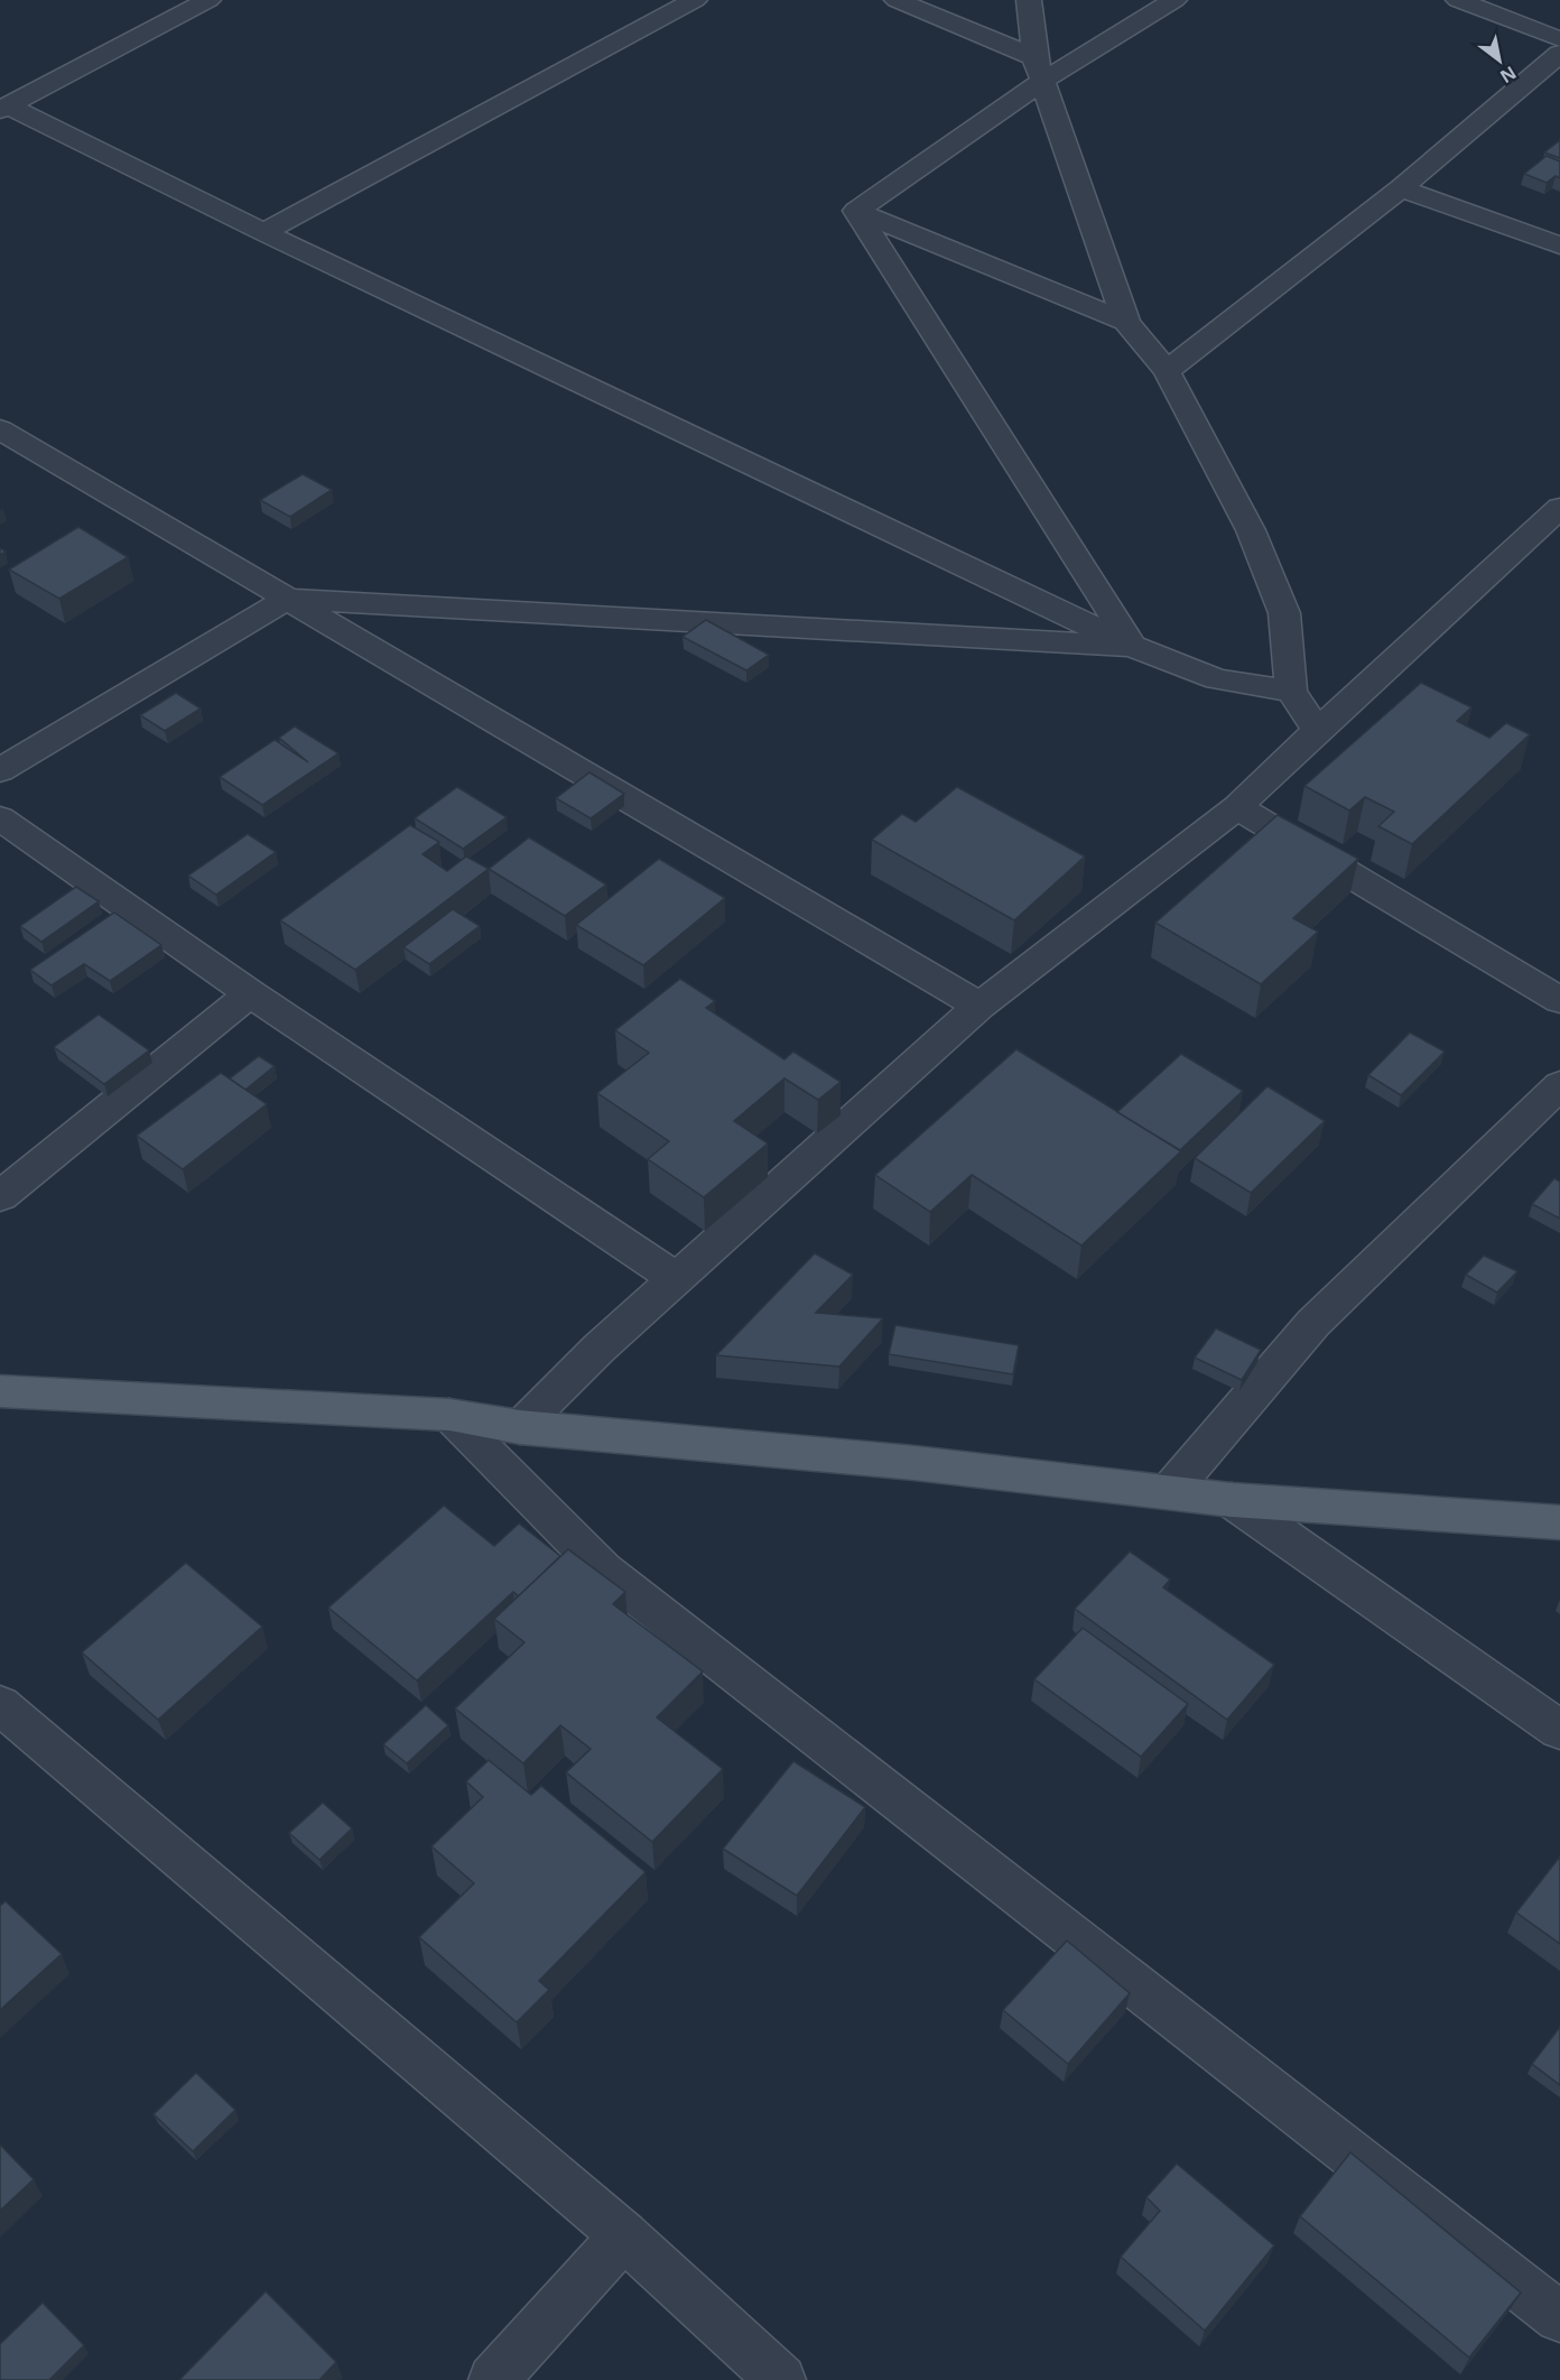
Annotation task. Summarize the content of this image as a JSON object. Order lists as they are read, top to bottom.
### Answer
{
  "north": "bottom right"
}
